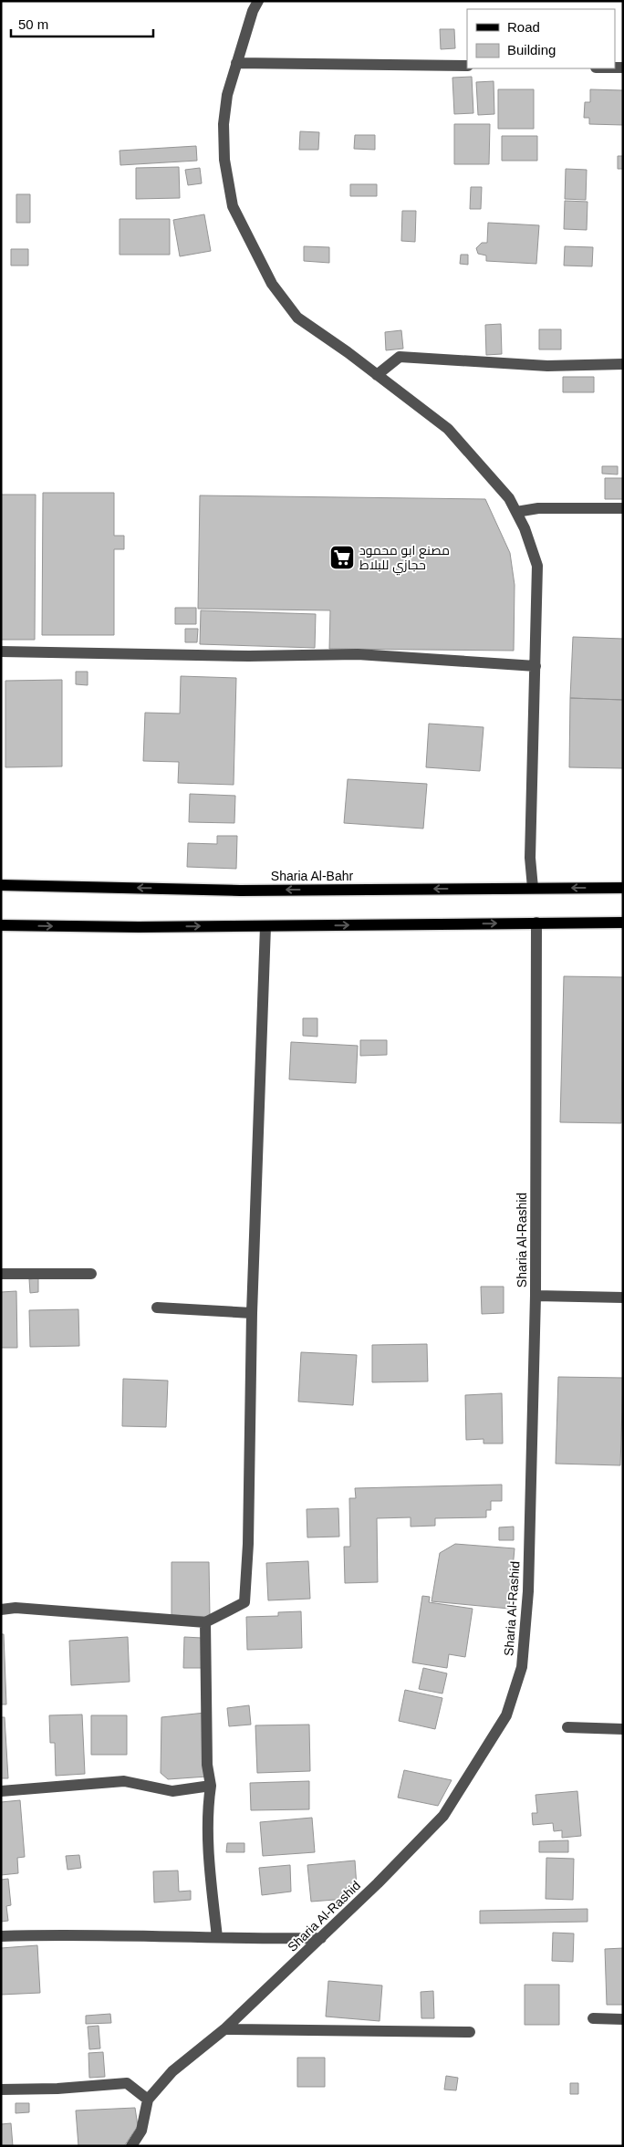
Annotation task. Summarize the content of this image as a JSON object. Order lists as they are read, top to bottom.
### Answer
{
  "streets": {
    "main road": ["Sharia Al-Bahr"],
    "street": ["Sharia Al-Rashid"]
  },
  "places": {
    "supermarket": ["مصنع ابو محمود حجازي للبلاط"]
  },
  "legend": ["Road", "Building"],
  "scale_bar": "50 m"
}
